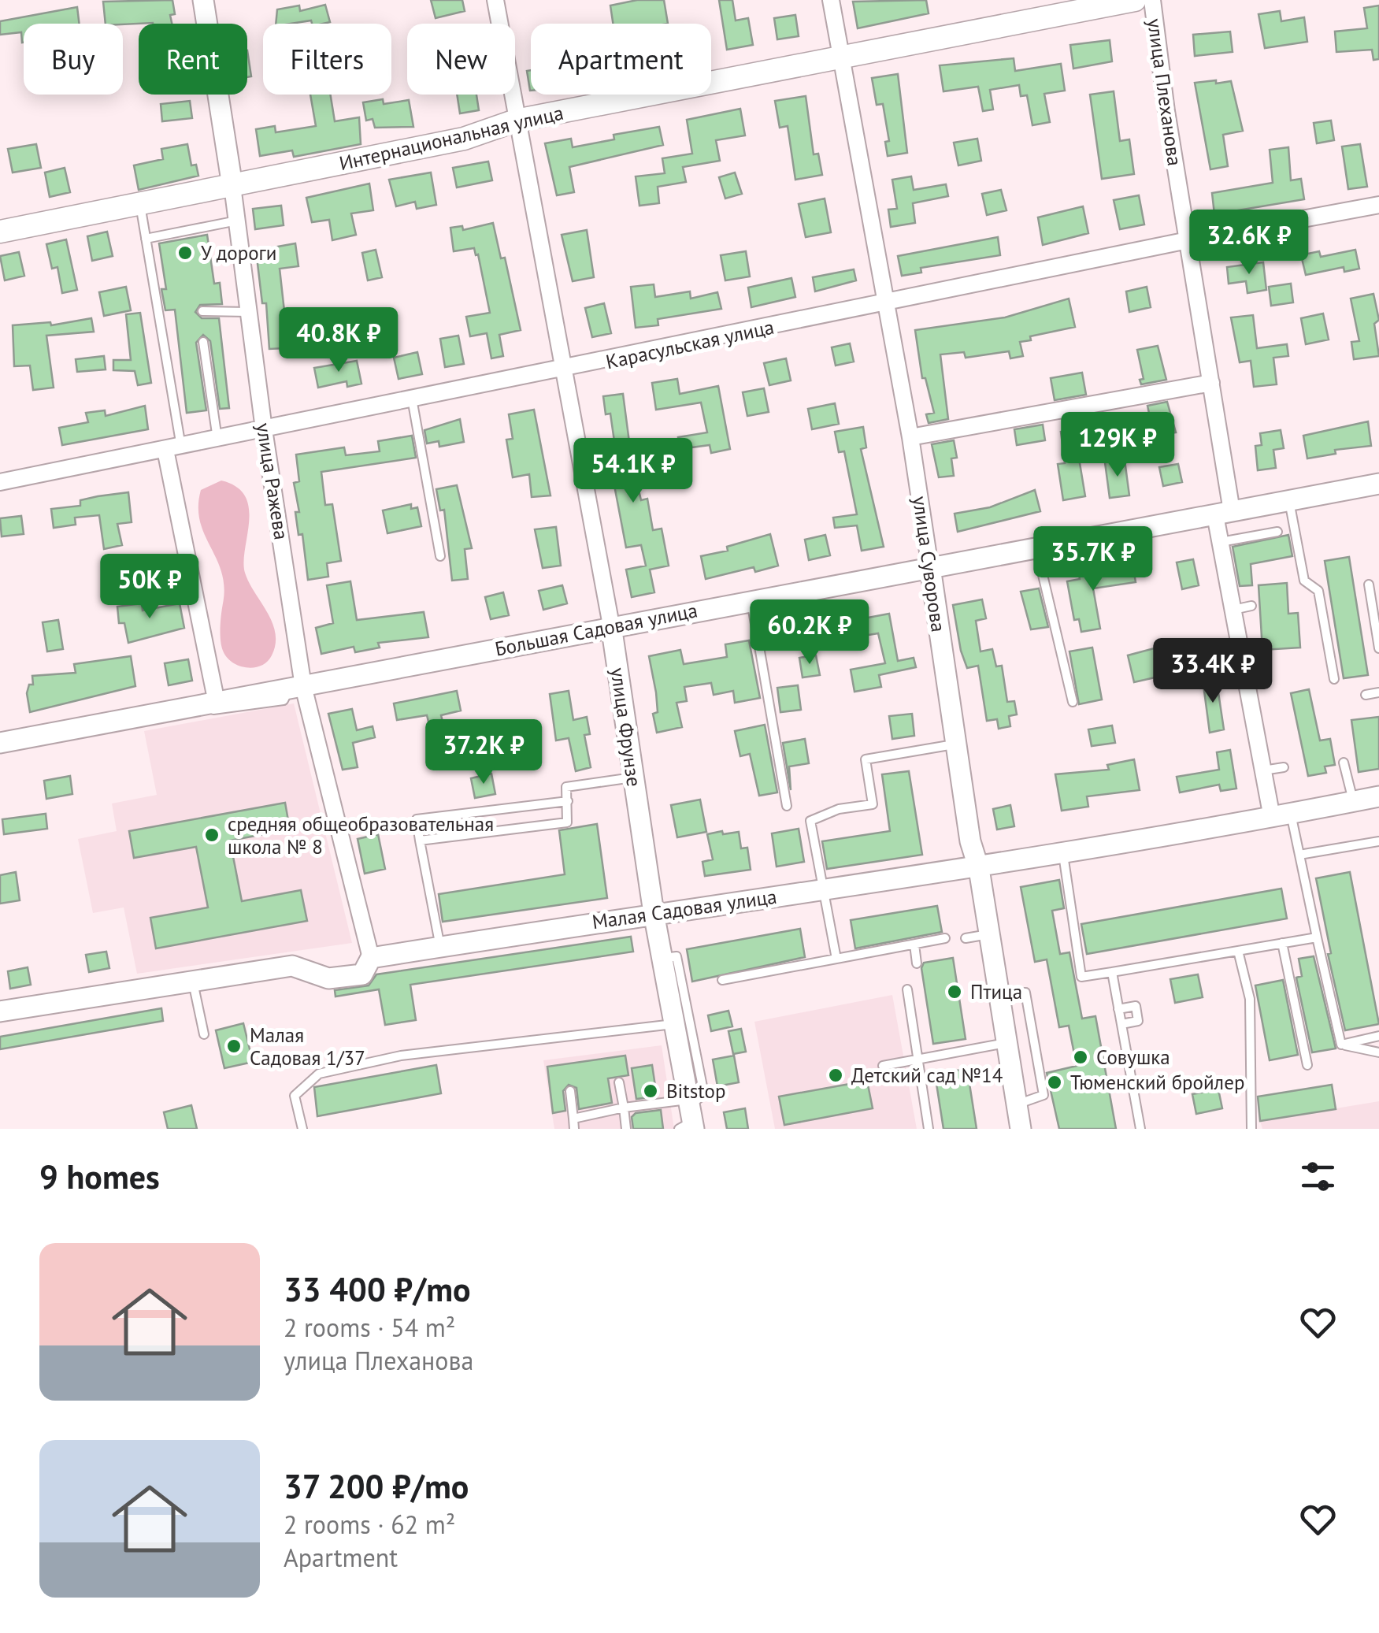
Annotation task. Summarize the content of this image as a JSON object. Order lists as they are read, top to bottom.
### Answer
{
  "streets": {
    "main road": ["Интернациональная улица"],
    "street": [
      "улица Плеханова",
      "Карасульская улица",
      "улица Ражева",
      "улица Суворова",
      "Большая Садовая улица",
      "улица Фрунзе",
      "Малая Садовая улица"
    ]
  },
  "crossings": [
    ["улица Плеханова", "Карасульская улица"],
    ["улица Плеханова", "Большая Садовая улица"],
    ["улица Плеханова", "Малая Садовая улица"],
    ["Интернациональная улица", "улица Ражева"],
    ["Интернациональная улица", "улица Суворова"],
    ["Интернациональная улица", "улица Фрунзе"],
    ["Карасульская улица", "улица Ражева"],
    ["Карасульская улица", "улица Суворова"],
    ["Карасульская улица", "улица Фрунзе"],
    ["улица Ражева", "Большая Садовая улица"],
    ["улица Ражева", "Малая Садовая улица"],
    ["улица Суворова", "Большая Садовая улица"],
    ["улица Суворова", "Малая Садовая улица"],
    ["Большая Садовая улица", "улица Фрунзе"],
    ["улица Фрунзе", "Малая Садовая улица"]
  ],
  "places": [
    "У дороги",
    "средняя общеобразовательная школа № 8",
    "Птица",
    "Малая Садовая 1/37",
    "Совушка",
    "Детский сад №14",
    "Тюменский бройлер",
    "Bitstop"
  ],
  "page": {
    "chip": [
      "Buy",
      "Rent",
      "Filters",
      "New",
      "Apartment"
    ],
    "price": [
      "32.6K ₽",
      "40.8K ₽",
      "129K ₽",
      "54.1K ₽",
      "35.7K ₽",
      "50K ₽",
      "60.2K ₽",
      "33.4K ₽",
      "37.2K ₽"
    ],
    "heading": "9 homes",
    "list": [
      {
        "name": "33 400 ₽/mo",
        "note": "2 rooms · 54 m² · улица Плеханова"
      },
      {
        "name": "37 200 ₽/mo",
        "note": "2 rooms · 62 m² · Apartment"
      }
    ]
  }
}
